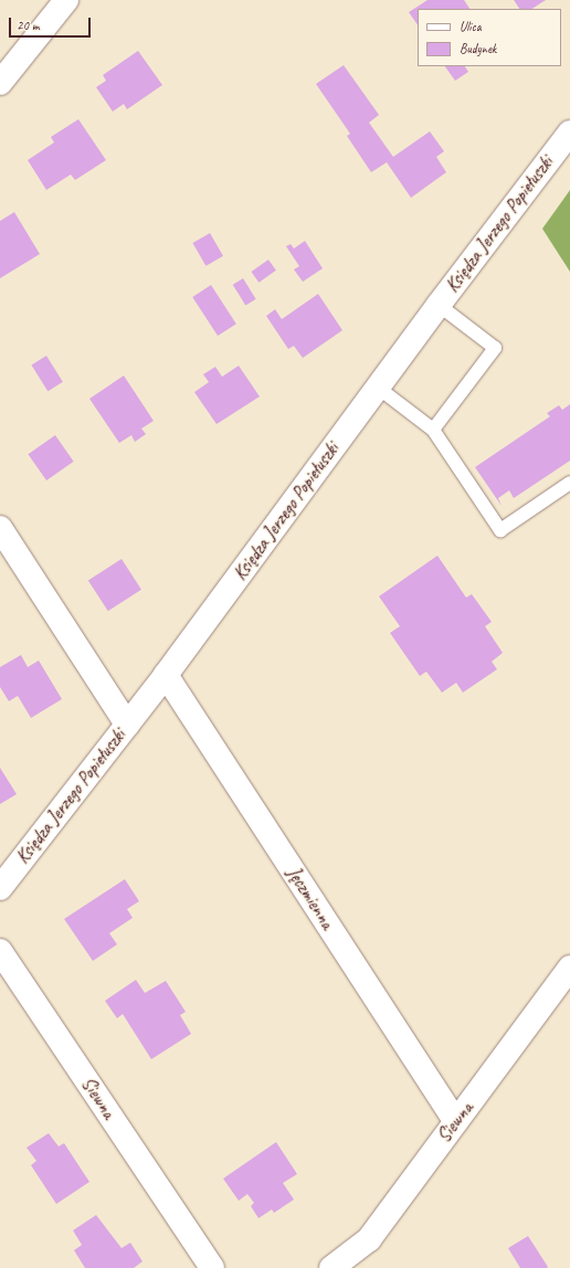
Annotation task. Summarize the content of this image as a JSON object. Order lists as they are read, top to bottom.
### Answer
{
  "streets": {
    "street": ["Księdza Jerzego Popiełuszki", "Jęczmienna", "Siewna"]
  },
  "crossings": [
    ["Księdza Jerzego Popiełuszki", "Jęczmienna"],
    ["Jęczmienna", "Siewna"]
  ],
  "legend": ["Ulica", "Budynek"],
  "scale_bar": "20 m"
}
